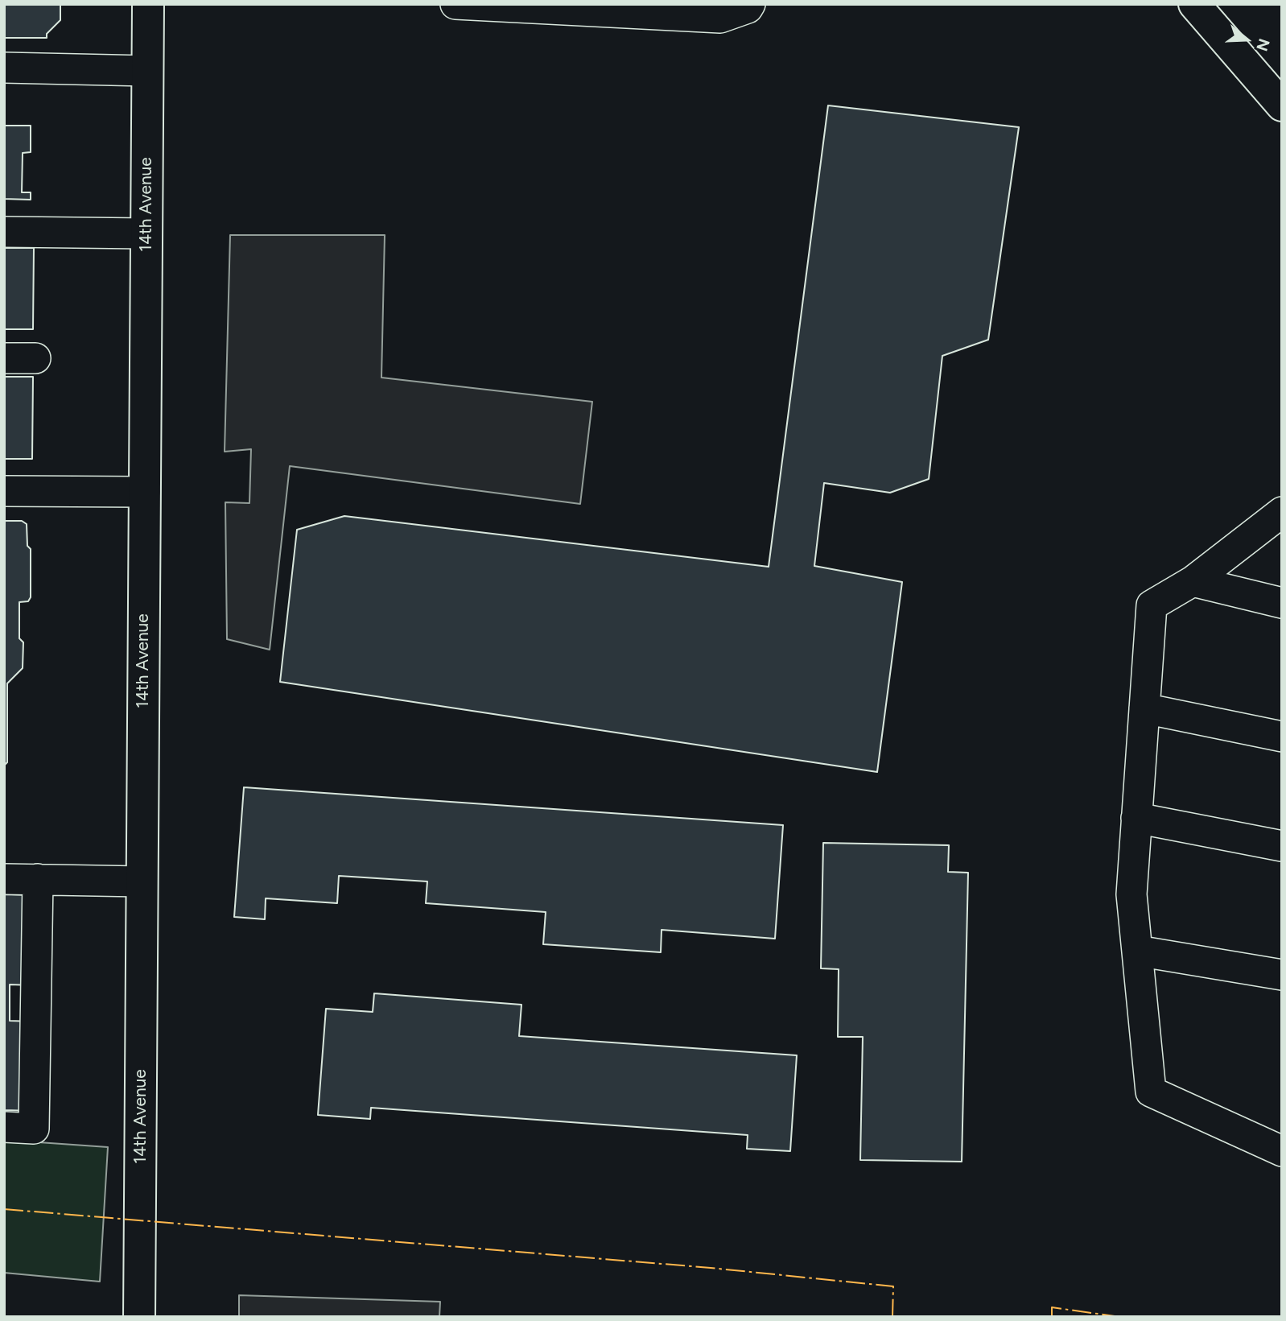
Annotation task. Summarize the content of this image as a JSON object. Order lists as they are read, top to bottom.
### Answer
{
  "streets": {
    "main road": ["14th Avenue"]
  },
  "north": "right"
}
